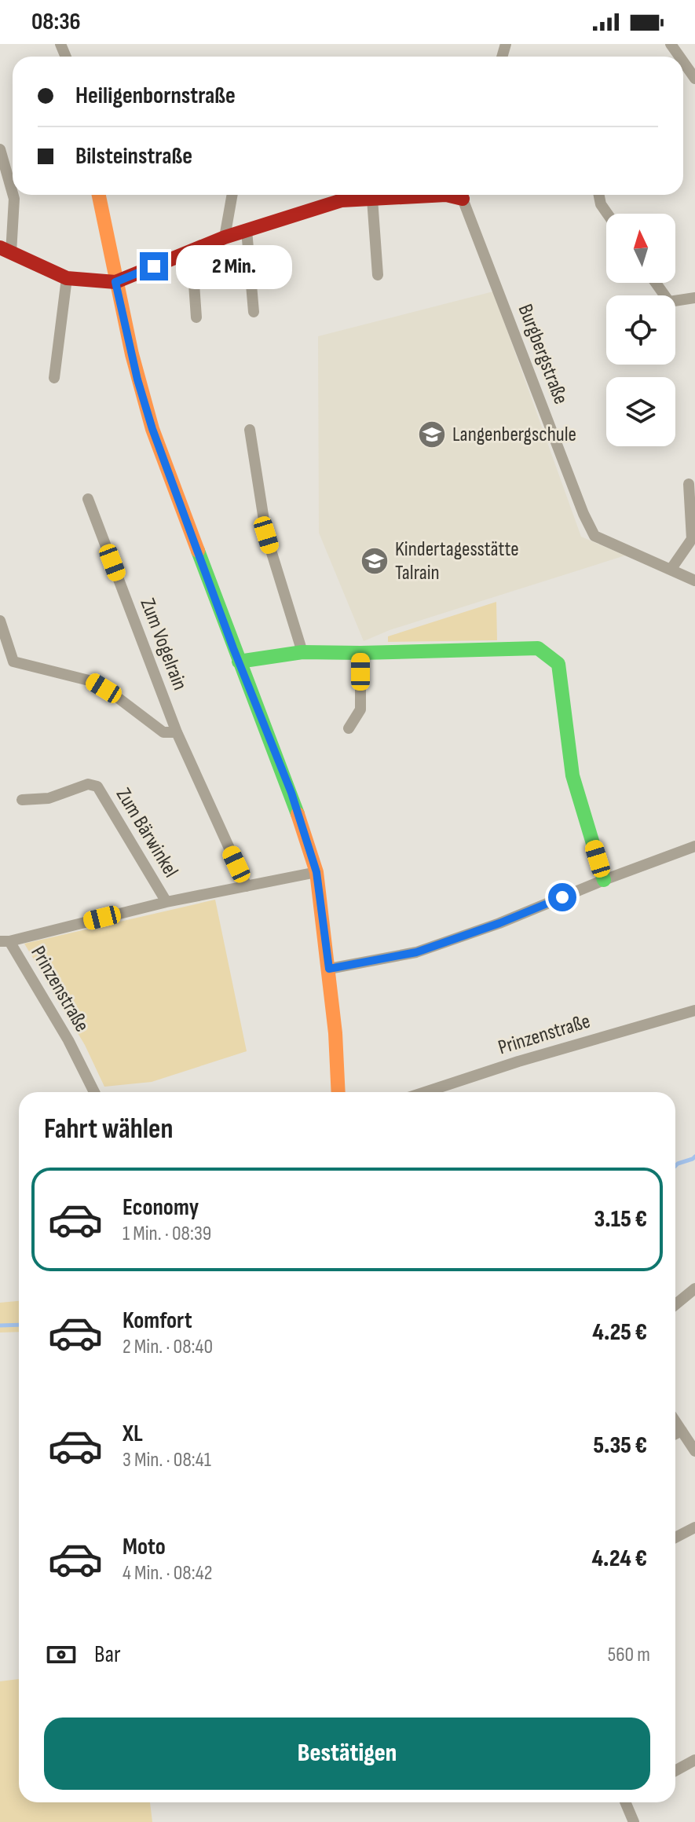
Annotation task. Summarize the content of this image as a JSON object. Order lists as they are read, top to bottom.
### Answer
{
  "streets": {
    "street": [
      "Burgbergstraße",
      "Zum Vogelrain",
      "Zum Bärwinkel",
      "Prinzenstraße"
    ]
  },
  "crossings": [
    ["Zum Vogelrain", "Zum Bärwinkel"],
    ["Zum Bärwinkel", "Prinzenstraße"]
  ],
  "places": {
    "school or university": ["Langenbergschule", "Kindertagesstätte Talrain"]
  },
  "north": "top",
  "page": {
    "status": "08:36",
    "banner": ["Heiligenbornstraße", "Bilsteinstraße"],
    "bubble": "2 Min.",
    "heading": "Fahrt wählen",
    "list": [
      {
        "name": "Economy",
        "note": "1 Min. · 08:39",
        "value": "3.15 €"
      },
      {
        "name": "Komfort",
        "note": "2 Min. · 08:40",
        "value": "4.25 €"
      },
      {
        "name": "XL",
        "note": "3 Min. · 08:41",
        "value": "5.35 €"
      },
      {
        "name": "Moto",
        "note": "4 Min. · 08:42",
        "value": "4.24 €"
      }
    ],
    "pay": ["Bar", "560 m"],
    "buttons": "Bestätigen"
  }
}
